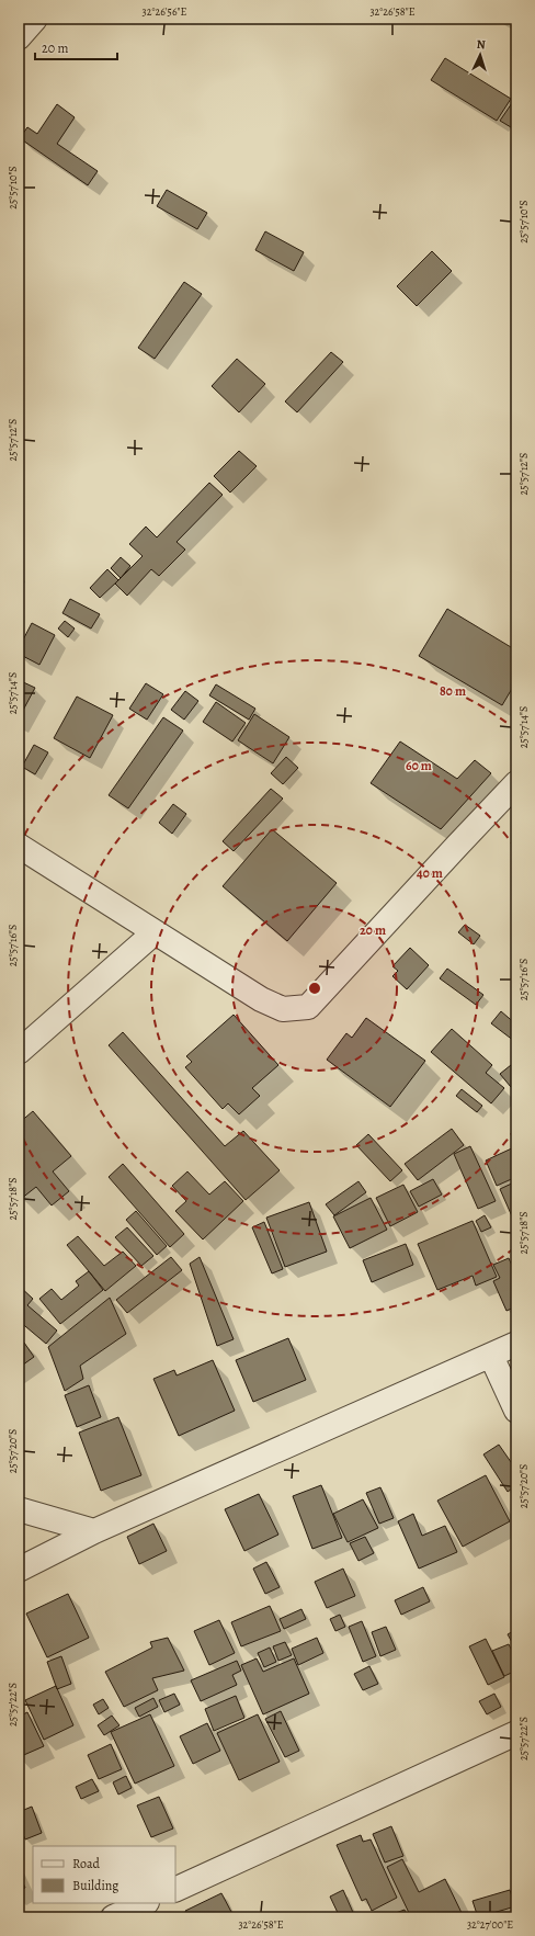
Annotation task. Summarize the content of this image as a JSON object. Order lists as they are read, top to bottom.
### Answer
{
  "legend": ["Road", "Building"],
  "scale_bar": "20 m",
  "north": "top",
  "coordinates": [
    "32°26'56\"E",
    "32°26'58\"E",
    "25°57'10\"S",
    "25°57'12\"S",
    "25°57'14\"S",
    "25°57'16\"S",
    "25°57'18\"S",
    "25°57'20\"S",
    "25°57'22\"S",
    "32°27'00\"E"
  ],
  "rings": [
    "80 m",
    "60 m",
    "40 m",
    "20 m"
  ]
}
